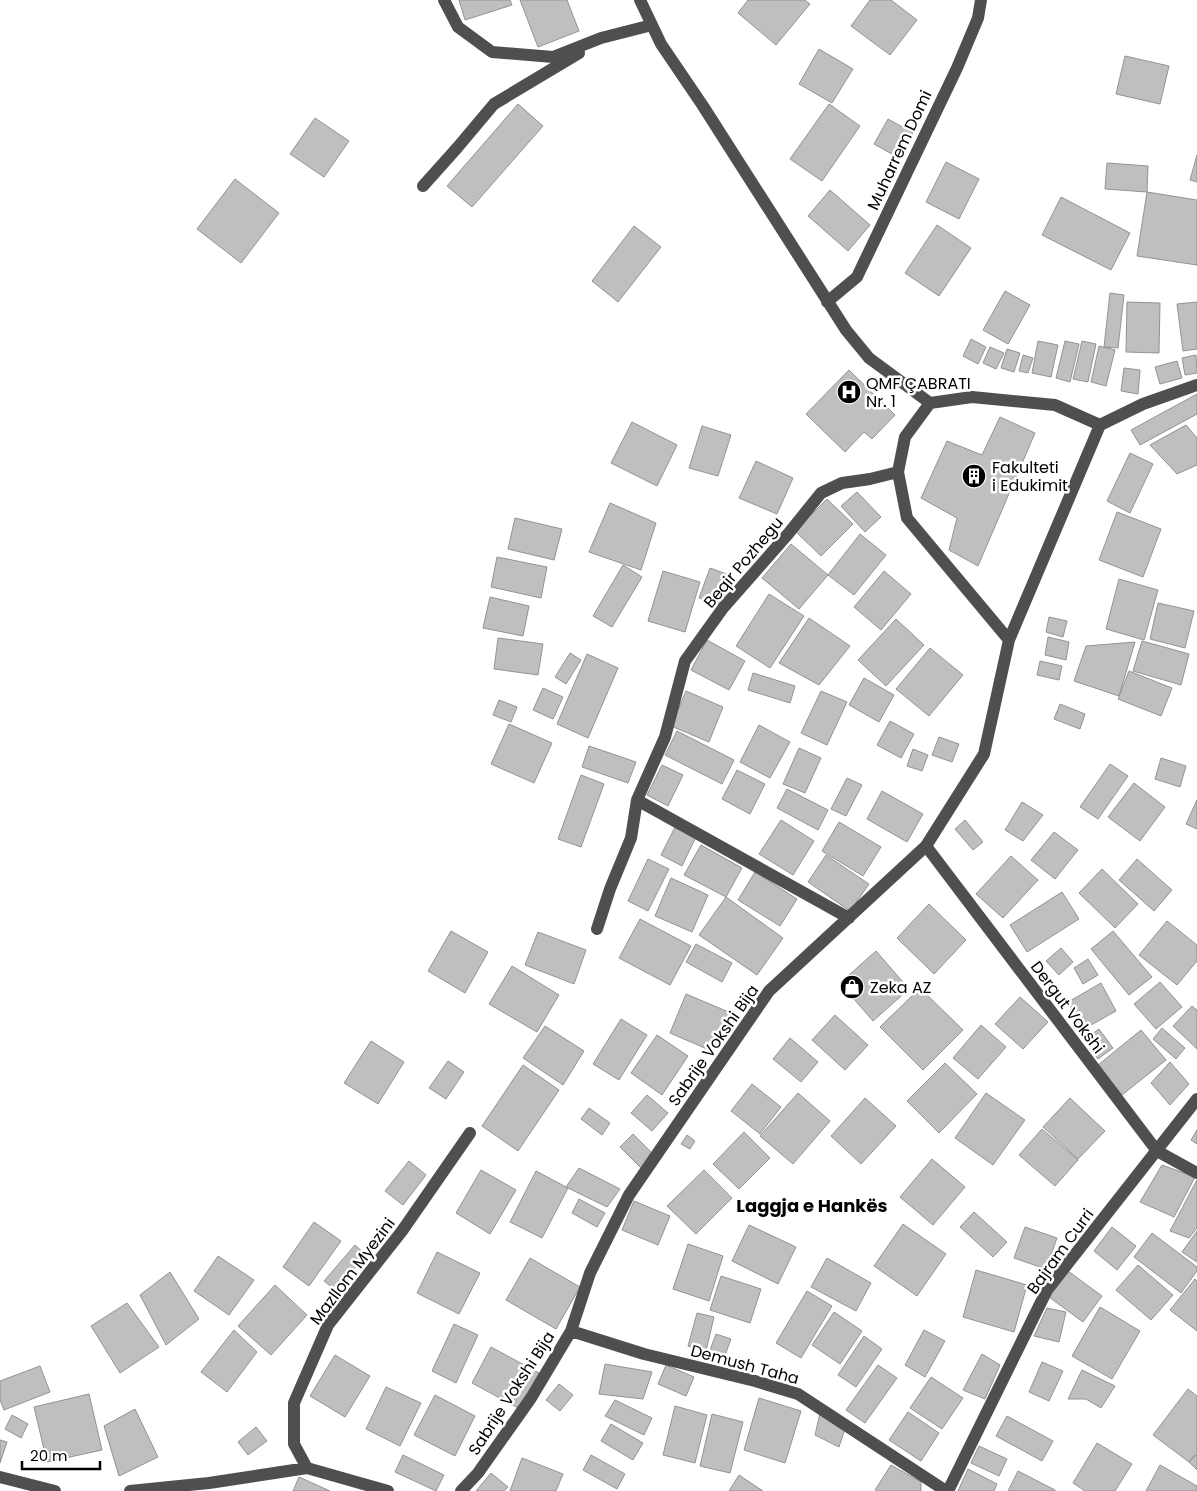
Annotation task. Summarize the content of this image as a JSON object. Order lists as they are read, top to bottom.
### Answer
{
  "streets": {
    "street": [
      "Muharrem Domi",
      "Beqir Pozhegu",
      "Dergut Vokshi",
      "Sabrije Vokshi Bija",
      "Bajram Curri",
      "Mazllom Myezini",
      "Demush Taha"
    ]
  },
  "crossings": [
    ["Dergut Vokshi", "Sabrije Vokshi Bija"],
    ["Dergut Vokshi", "Bajram Curri"],
    ["Sabrije Vokshi Bija", "Demush Taha"],
    ["Bajram Curri", "Demush Taha"]
  ],
  "districts": ["Laggja e Hankës"],
  "places": {
    "hospital": ["QMF ÇABRATI Nr. 1"],
    "building": ["Fakulteti i Edukimit"],
    "shop": ["Zeka AZ"]
  },
  "scale_bar": "20 m"
}
